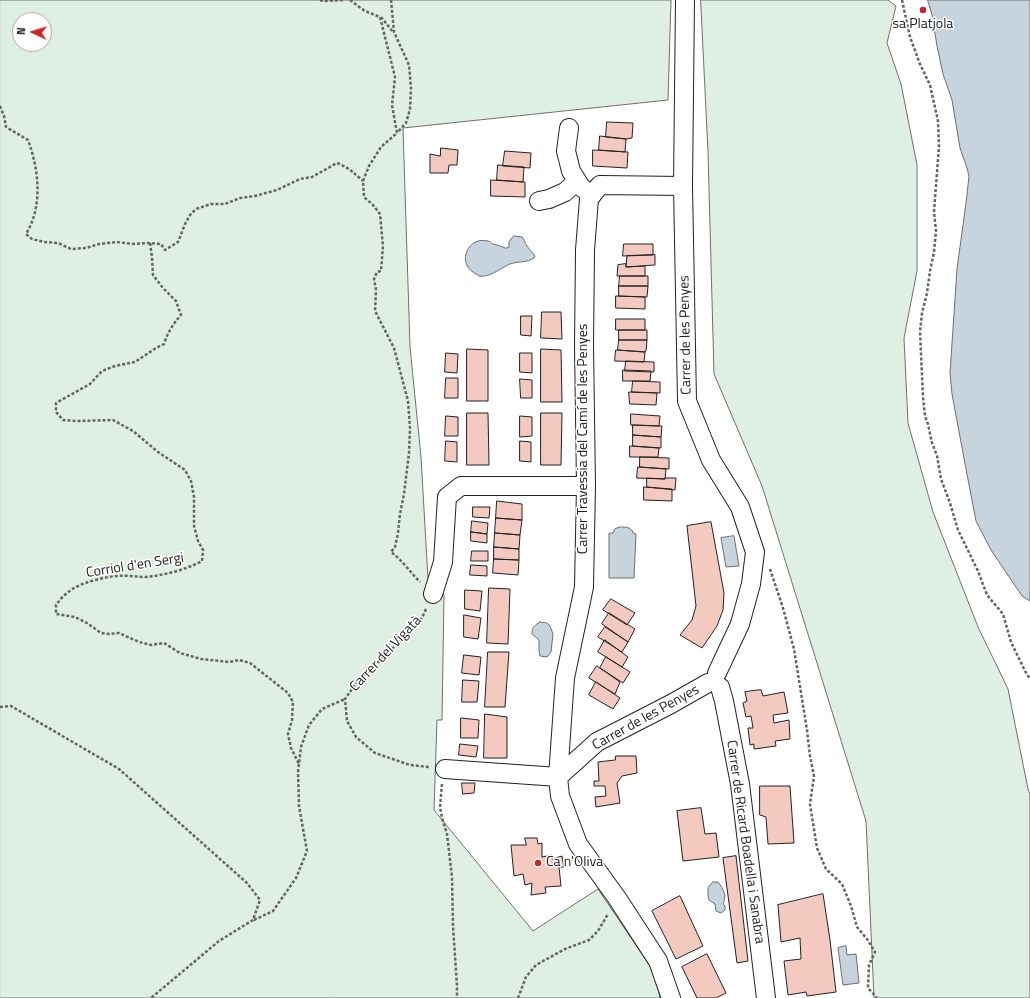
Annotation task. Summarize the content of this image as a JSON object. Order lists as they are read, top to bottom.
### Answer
{
  "streets": {
    "street": ["Carrer de les Penyes", "Carrer Travessia del Camí de les Penyes", "Carrer de Ricard Boadella i Sanabra"],
    "path": ["Corriol d'en Sergi", "Carrer del Vigatà"]
  },
  "crossings": [
    ["Carrer de les Penyes", "Carrer Travessia del Camí de les Penyes"],
    ["Carrer de les Penyes", "Carrer de Ricard Boadella i Sanabra"]
  ],
  "places": ["sa Platjola", "Ca n'Oliva"],
  "north": "left"
}
